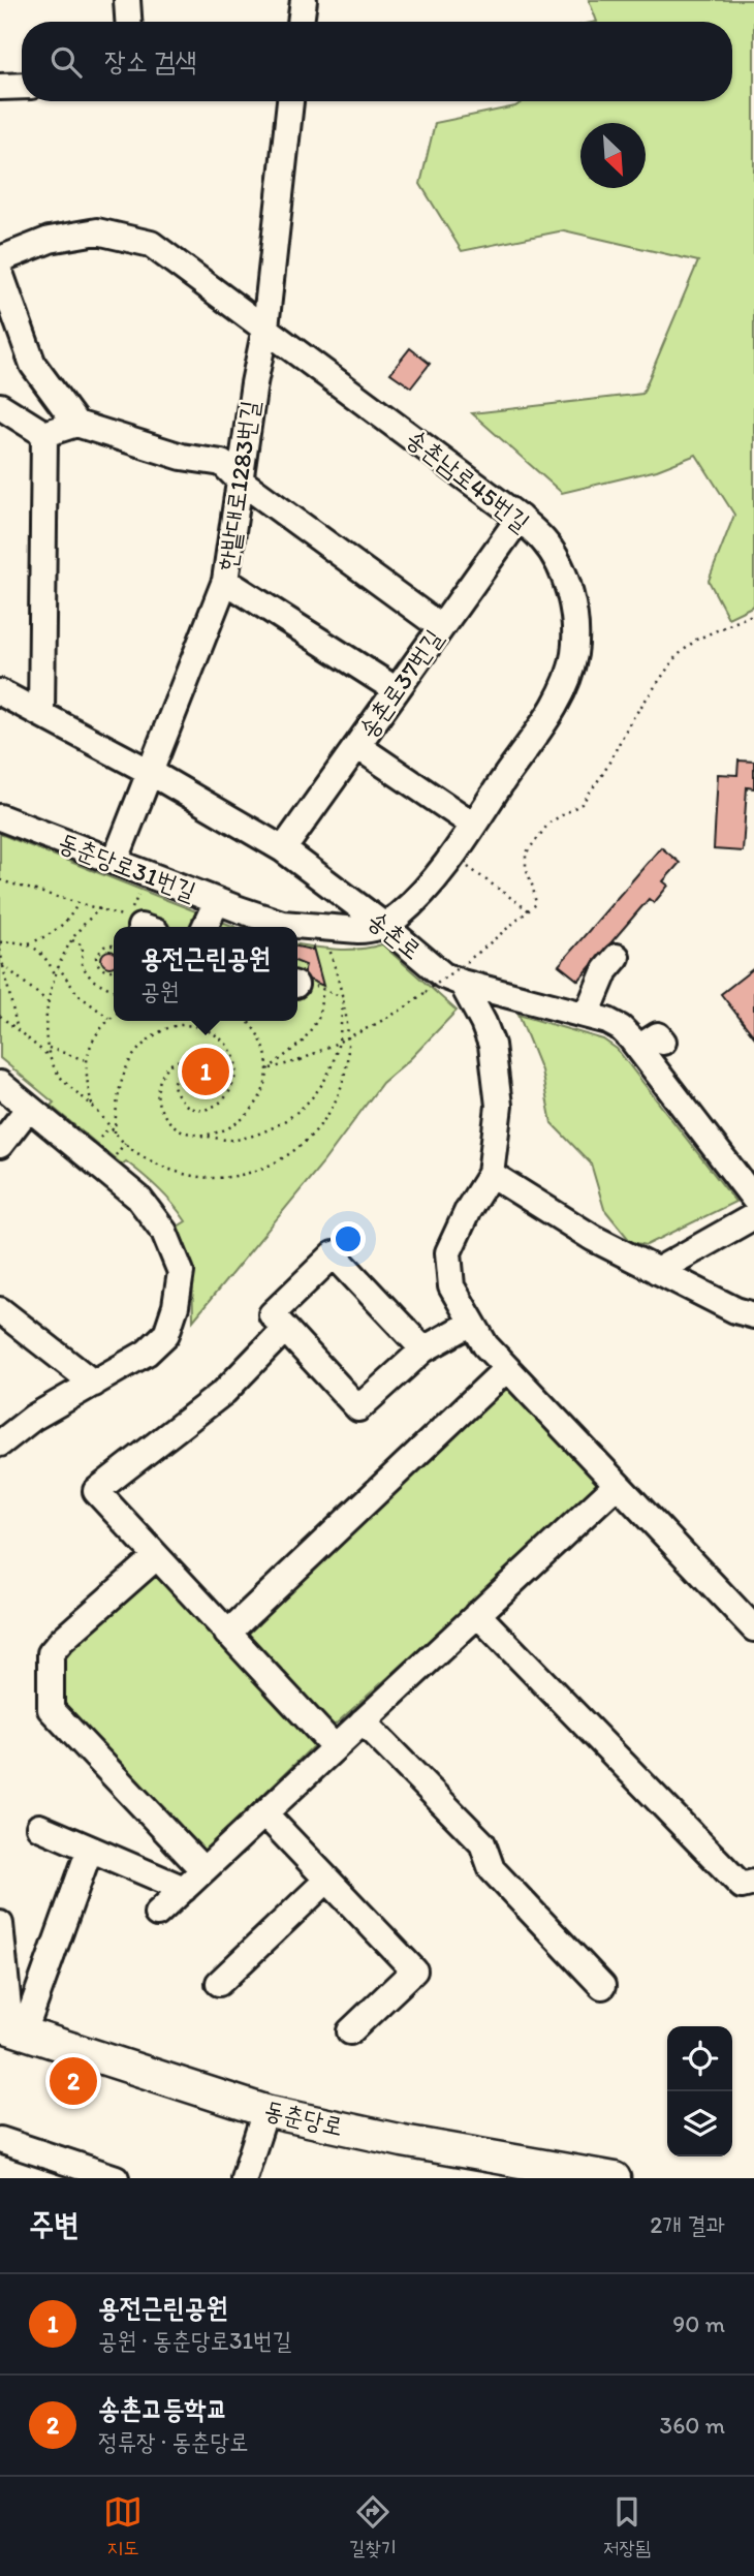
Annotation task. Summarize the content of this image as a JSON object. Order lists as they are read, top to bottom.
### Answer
{
  "streets": {
    "main road": ["동춘당로"],
    "street": [
      "송촌남로45번길",
      "한밭대로1283번길",
      "송촌로37번길",
      "동춘당로31번길",
      "송촌로"
    ]
  },
  "crossings": [
    ["송촌남로45번길", "한밭대로1283번길"],
    ["송촌남로45번길", "송촌로37번길"],
    ["송촌남로45번길", "동춘당로31번길"],
    ["송촌남로45번길", "송촌로"],
    ["한밭대로1283번길", "동춘당로31번길"],
    ["한밭대로1283번길", "송촌로"],
    ["송촌로37번길", "송촌로"],
    ["동춘당로31번길", "송촌로"]
  ],
  "north": "bottom right",
  "page": {
    "search": "장소 검색",
    "popup": ["용전근린공원", "공원"],
    "pins": ["1", "2"],
    "heading": ["주변", "2개 결과"],
    "list": [
      {
        "mark": "1",
        "name": "용전근린공원",
        "note": "공원 · 동춘당로31번길",
        "value": "90 m"
      },
      {
        "mark": "2",
        "name": "송촌고등학교",
        "note": "정류장 · 동춘당로",
        "value": "360 m"
      }
    ],
    "nav": ["지도", "길찾기", "저장됨"]
  }
}
